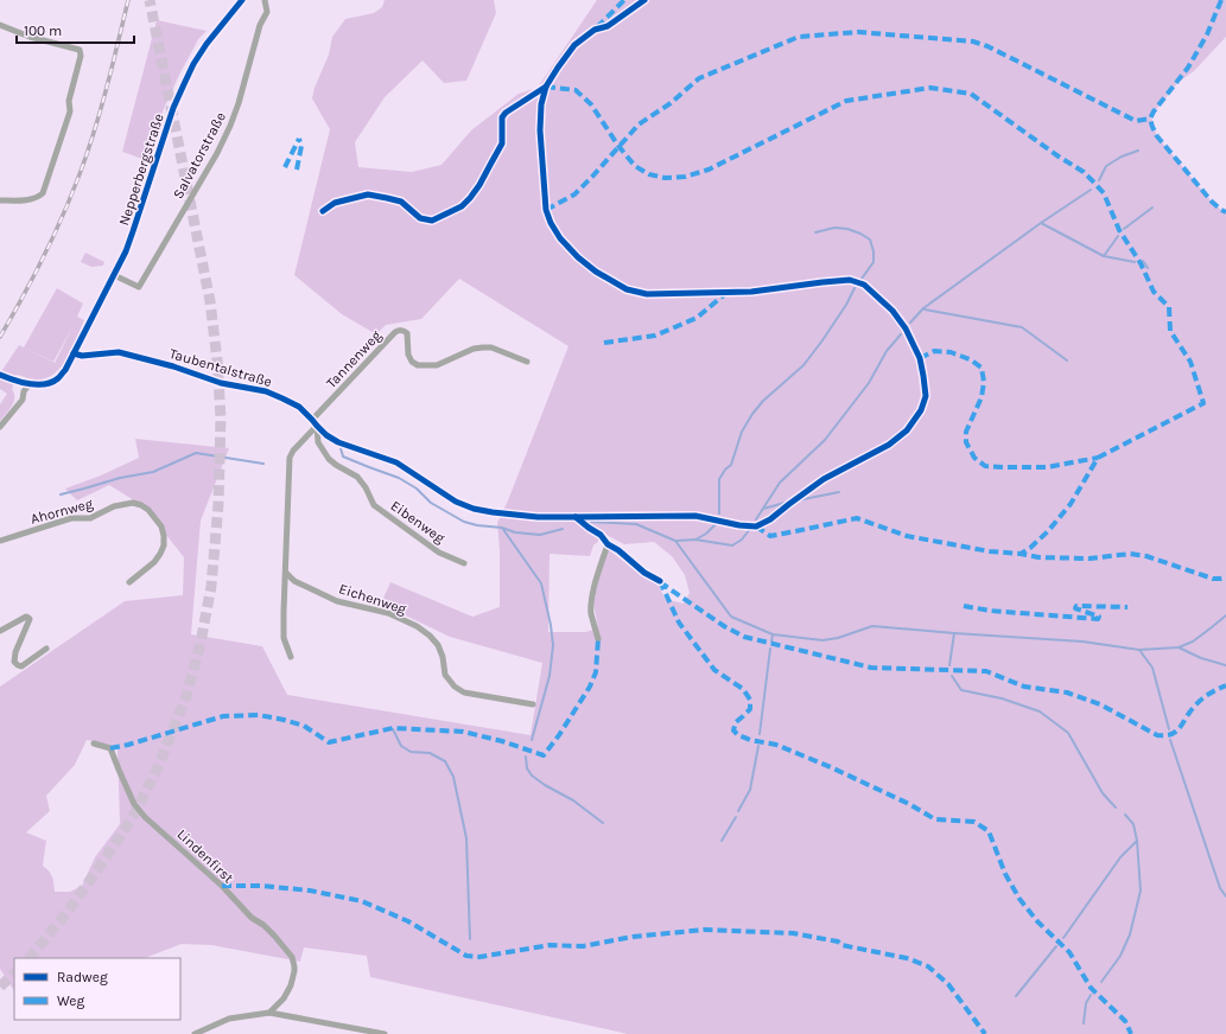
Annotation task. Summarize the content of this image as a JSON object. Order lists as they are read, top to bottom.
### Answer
{
  "streets": {
    "street": [
      "Salvatorstraße",
      "Nepperbergstraße",
      "Tannenweg",
      "Taubentalstraße",
      "Ahornweg",
      "Eibenweg",
      "Eichenweg",
      "Lindenfirst"
    ]
  },
  "crossings": [
    ["Salvatorstraße", "Nepperbergstraße"],
    ["Nepperbergstraße", "Taubentalstraße"],
    ["Tannenweg", "Taubentalstraße"],
    ["Taubentalstraße", "Eibenweg"]
  ],
  "legend": ["Radweg", "Weg"],
  "scale_bar": "100 m"
}
